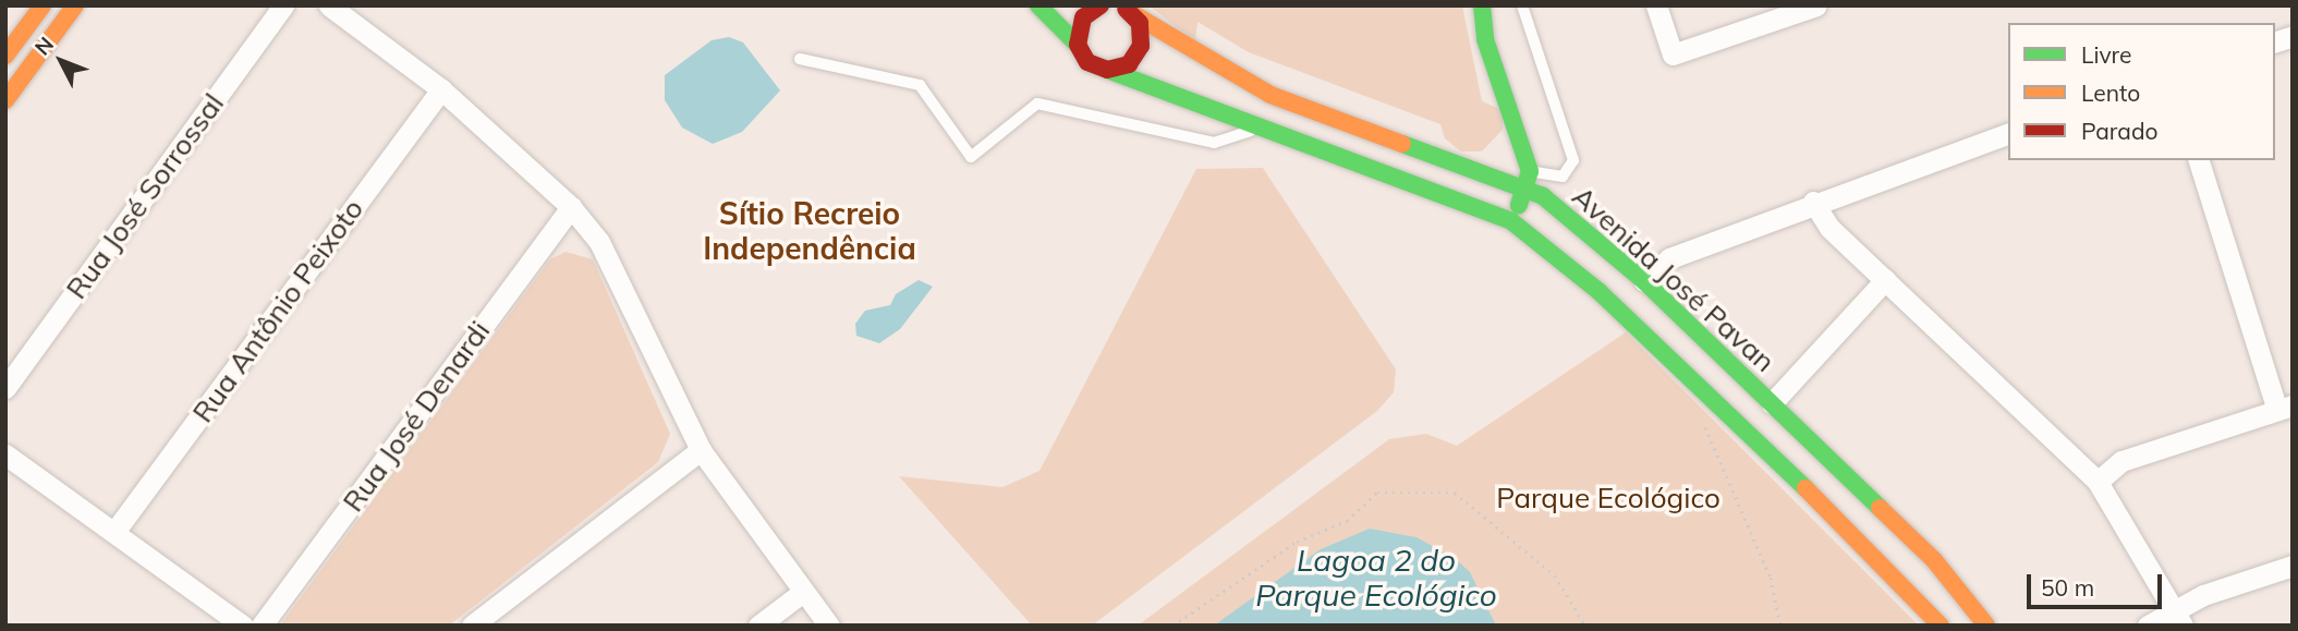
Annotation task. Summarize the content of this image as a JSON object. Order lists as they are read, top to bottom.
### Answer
{
  "streets": {
    "street": [
      "Rua José Sorrossal",
      "Avenida José Pavan",
      "Rua Antônio Peixoto",
      "Rua José Denardi"
    ]
  },
  "districts": ["Sítio Recreio Independência"],
  "water": ["Lagoa 2 do Parque Ecológico"],
  "parks": ["Parque Ecológico"],
  "legend": ["Livre", "Lento", "Parado"],
  "scale_bar": "50 m",
  "north": "top left"
}
